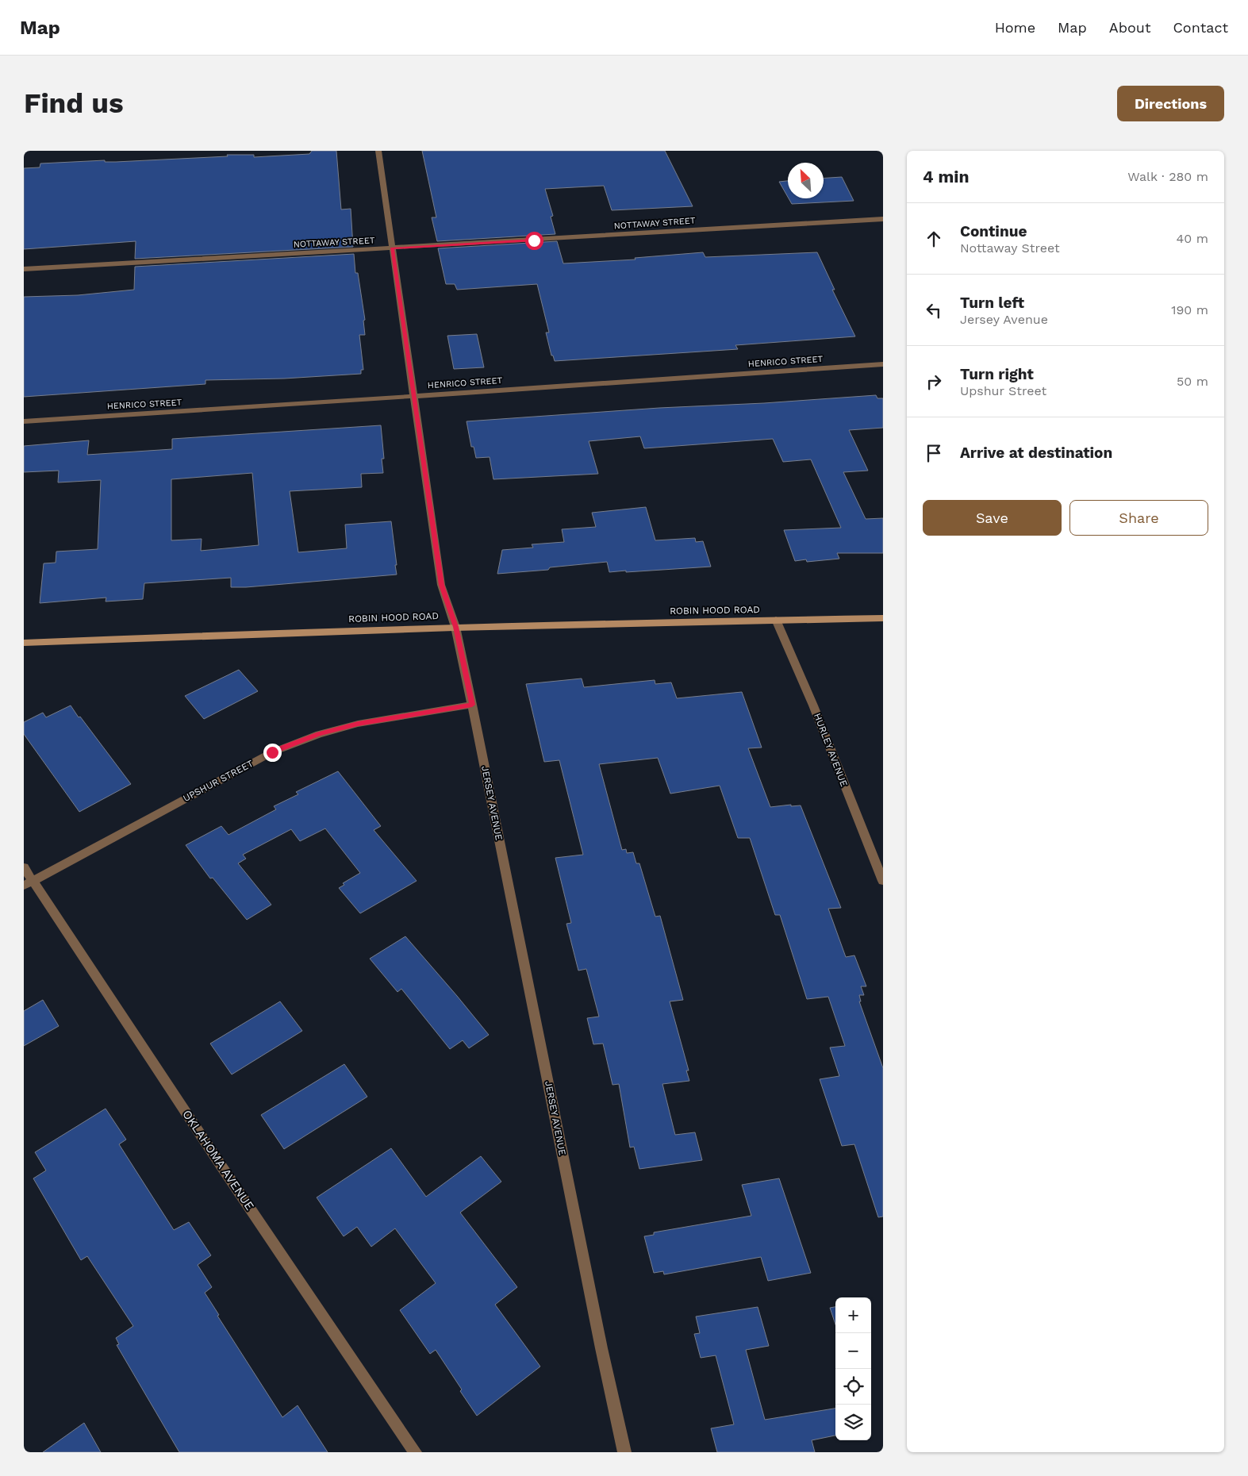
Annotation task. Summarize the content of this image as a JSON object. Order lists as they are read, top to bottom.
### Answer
{
  "streets": {
    "street": [
      "NOTTAWAY STREET",
      "HENRICO STREET",
      "ROBIN HOOD ROAD",
      "HURLEY AVENUE",
      "UPSHUR STREET",
      "JERSEY AVENUE",
      "OKLAHOMA AVENUE"
    ]
  },
  "crossings": [
    ["NOTTAWAY STREET", "JERSEY AVENUE"],
    ["HENRICO STREET", "JERSEY AVENUE"],
    ["ROBIN HOOD ROAD", "HURLEY AVENUE"],
    ["ROBIN HOOD ROAD", "JERSEY AVENUE"],
    ["UPSHUR STREET", "JERSEY AVENUE"],
    ["UPSHUR STREET", "OKLAHOMA AVENUE"]
  ],
  "north": "top left",
  "page": {
    "header": "Map",
    "nav": [
      "Home",
      "Map",
      "About",
      "Contact"
    ],
    "buttons": [
      "Directions",
      ["Save", "Share"]
    ],
    "title": "Find us",
    "heading": ["4 min", "Walk · 280 m"],
    "list": [
      ["Continue", "Nottaway Street", "40 m"],
      ["Turn left", "Jersey Avenue", "190 m"],
      ["Turn right", "Upshur Street", "50 m"],
      "Arrive at destination"
    ],
    "map_buttons": ["+", "−"]
  }
}
